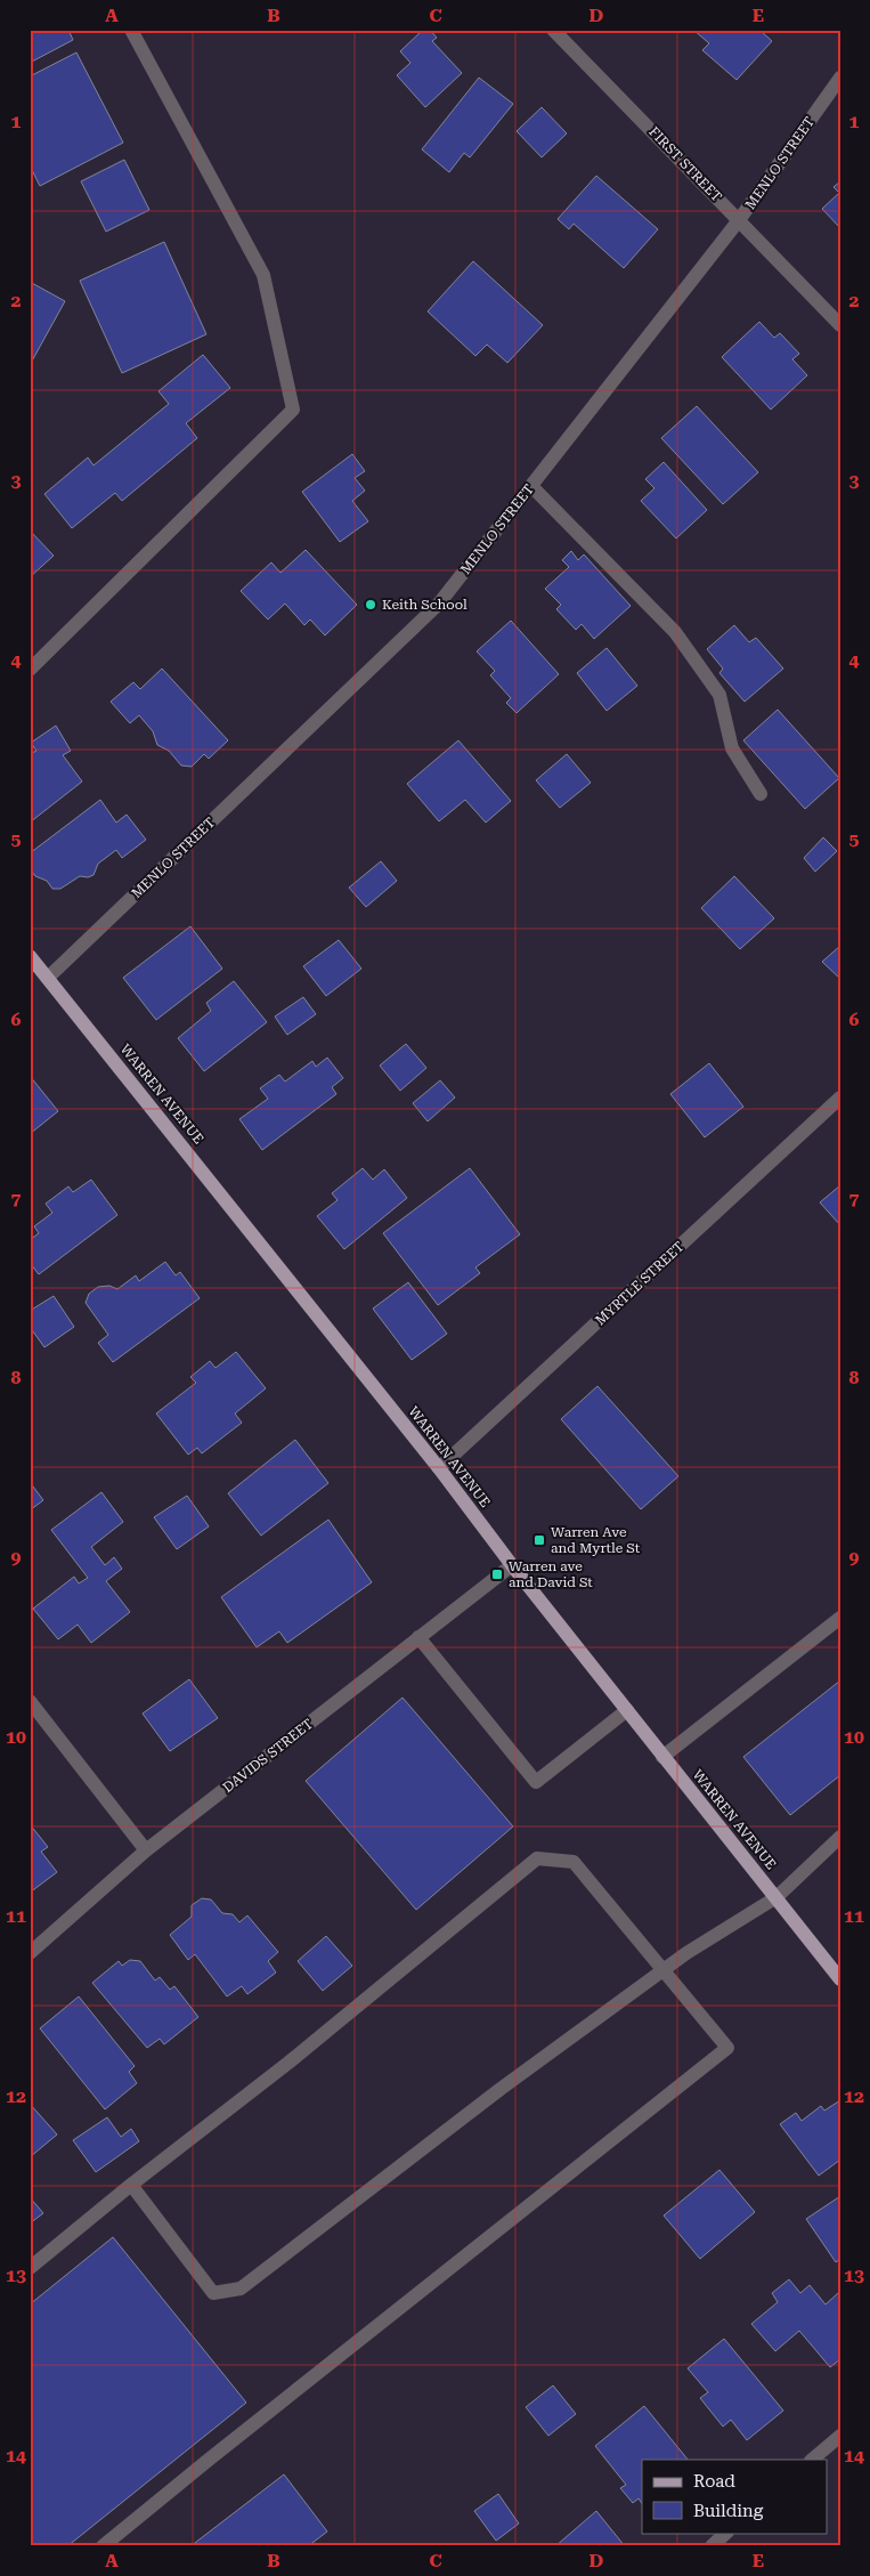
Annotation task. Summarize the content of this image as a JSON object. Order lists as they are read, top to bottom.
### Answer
{
  "streets": {
    "main road": ["WARREN AVENUE"],
    "street": [
      "MENLO STREET",
      "FIRST STREET",
      "MYRTLE STREET",
      "DAVIDS STREET"
    ]
  },
  "crossings": [
    ["MENLO STREET", "FIRST STREET"],
    ["MENLO STREET", "WARREN AVENUE"],
    ["WARREN AVENUE", "MYRTLE STREET"],
    ["WARREN AVENUE", "DAVIDS STREET"]
  ],
  "places": {
    "other": ["Keith School"],
    "transit": ["Warren Ave and Myrtle St", "Warren ave and David St"]
  },
  "legend": ["Road", "Building"],
  "grid": {
    "columns": [
      "A",
      "B",
      "C",
      "D",
      "E"
    ],
    "rows": [
      "1",
      "2",
      "3",
      "4",
      "5",
      "6",
      "7",
      "8",
      "9",
      "10",
      "11",
      "12",
      "13",
      "14"
    ]
  }
}
